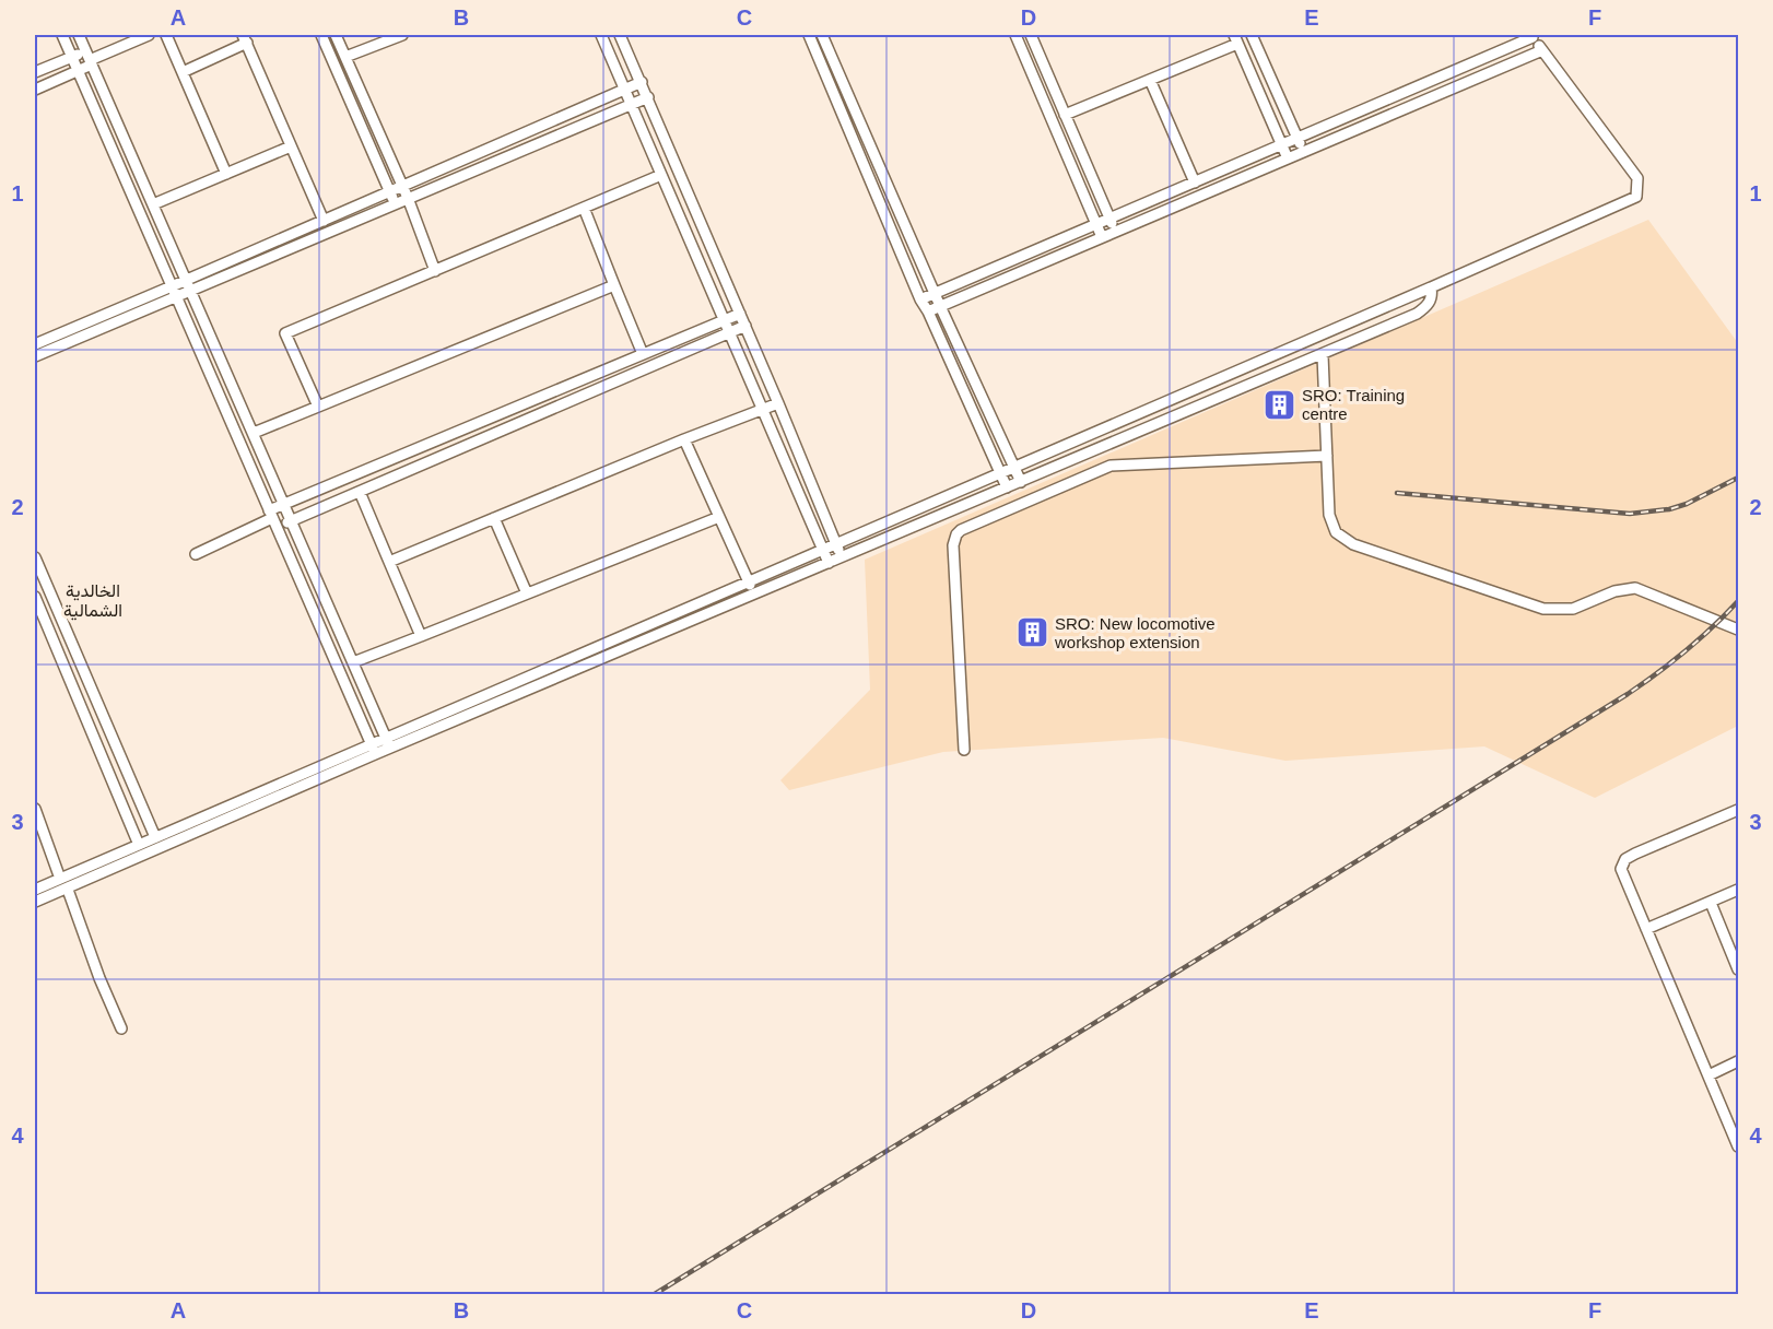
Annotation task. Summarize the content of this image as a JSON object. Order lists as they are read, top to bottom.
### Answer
{
  "districts": ["الخالدية الشمالية"],
  "places": {
    "building": ["SRO: Training centre", "SRO: New locomotive workshop extension"]
  },
  "grid": {
    "columns": [
      "A",
      "B",
      "C",
      "D",
      "E",
      "F"
    ],
    "rows": [
      "1",
      "2",
      "3",
      "4"
    ]
  }
}
